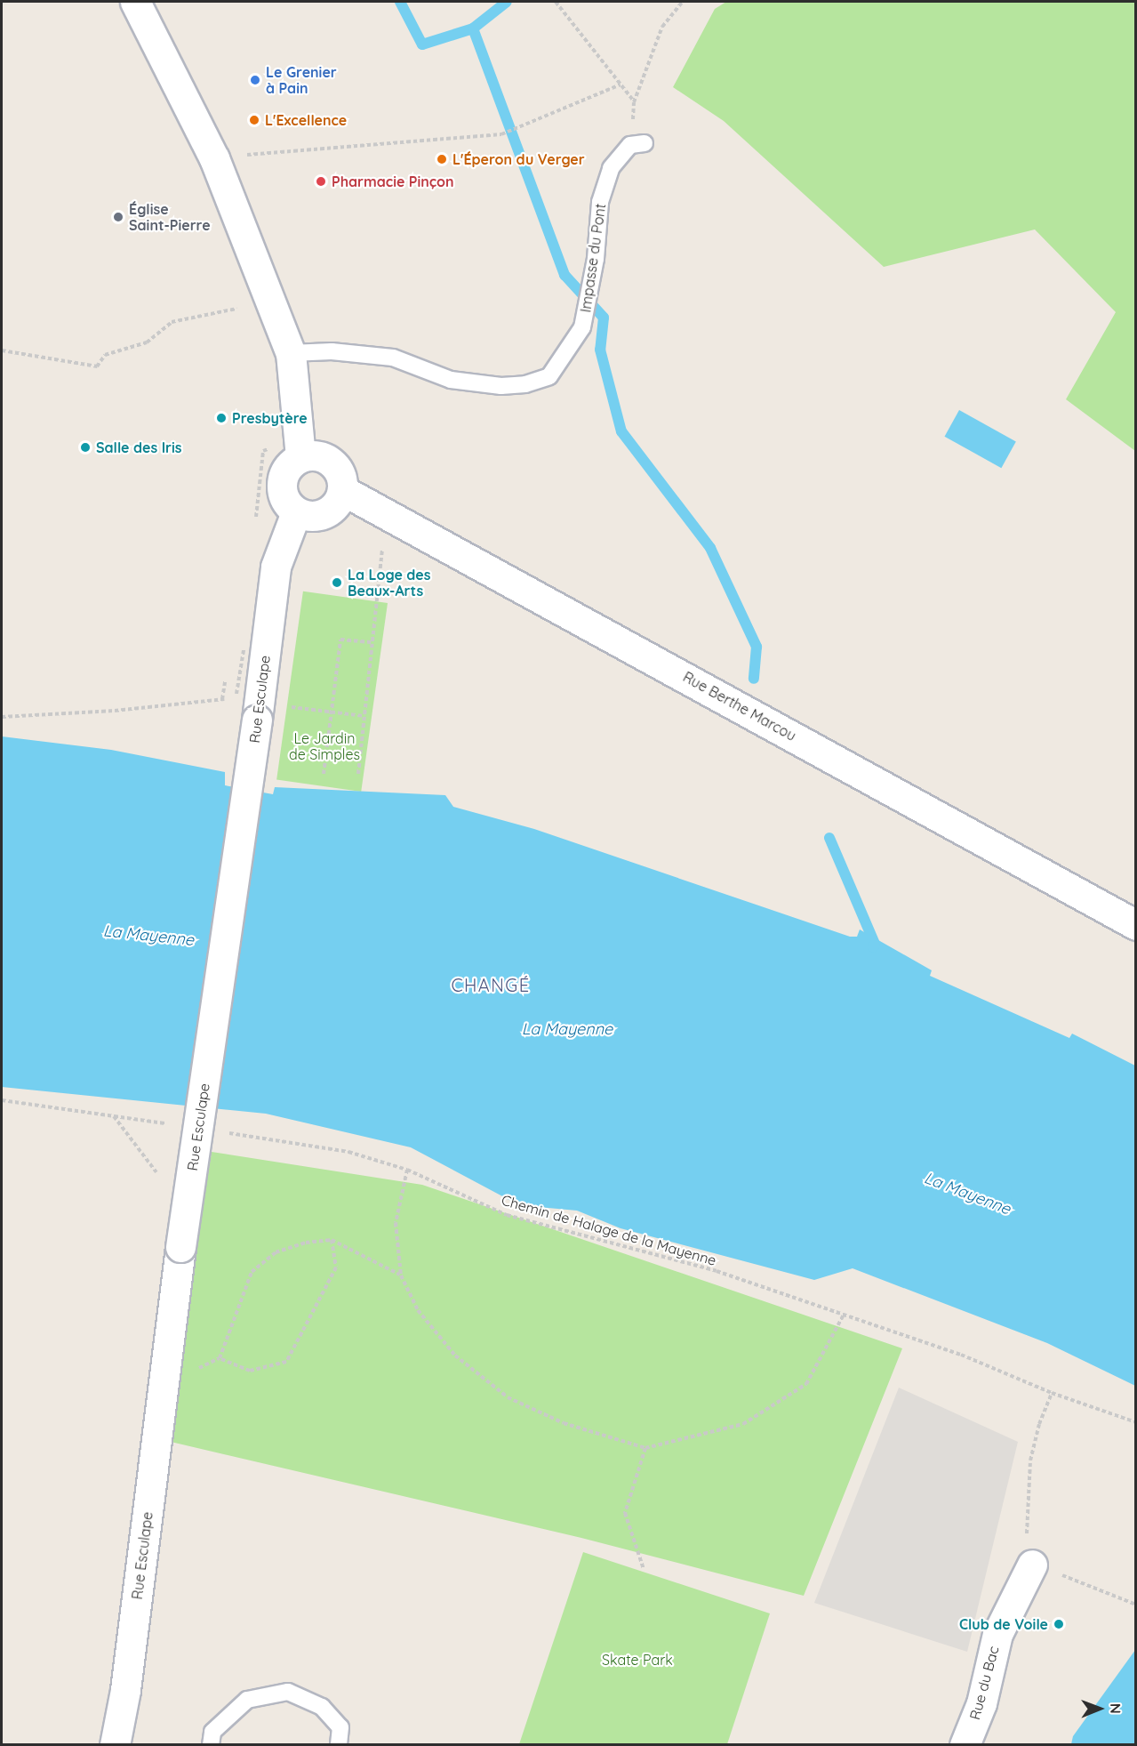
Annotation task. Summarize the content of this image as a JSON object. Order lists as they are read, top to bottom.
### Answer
{
  "streets": {
    "street": ["Rue Esculape", "Rue Berthe Marcou", "Rue du Bac"],
    "lane": ["Impasse du Pont"],
    "path": ["Chemin de Halage de la Mayenne"]
  },
  "crossings": [
    ["Rue Esculape", "Rue Berthe Marcou"]
  ],
  "districts": ["CHANGÉ"],
  "water": ["La Mayenne"],
  "parks": ["Le Jardin de Simples", "Skate Park"],
  "places": [
    "Le Grenier à Pain",
    "L'Excellence",
    "L'Éperon du Verger",
    "Pharmacie Pinçon",
    "Église Saint-Pierre",
    "Presbytère",
    "Salle des Iris",
    "La Loge des Beaux-Arts",
    "Club de Voile"
  ],
  "north": "right"
}
